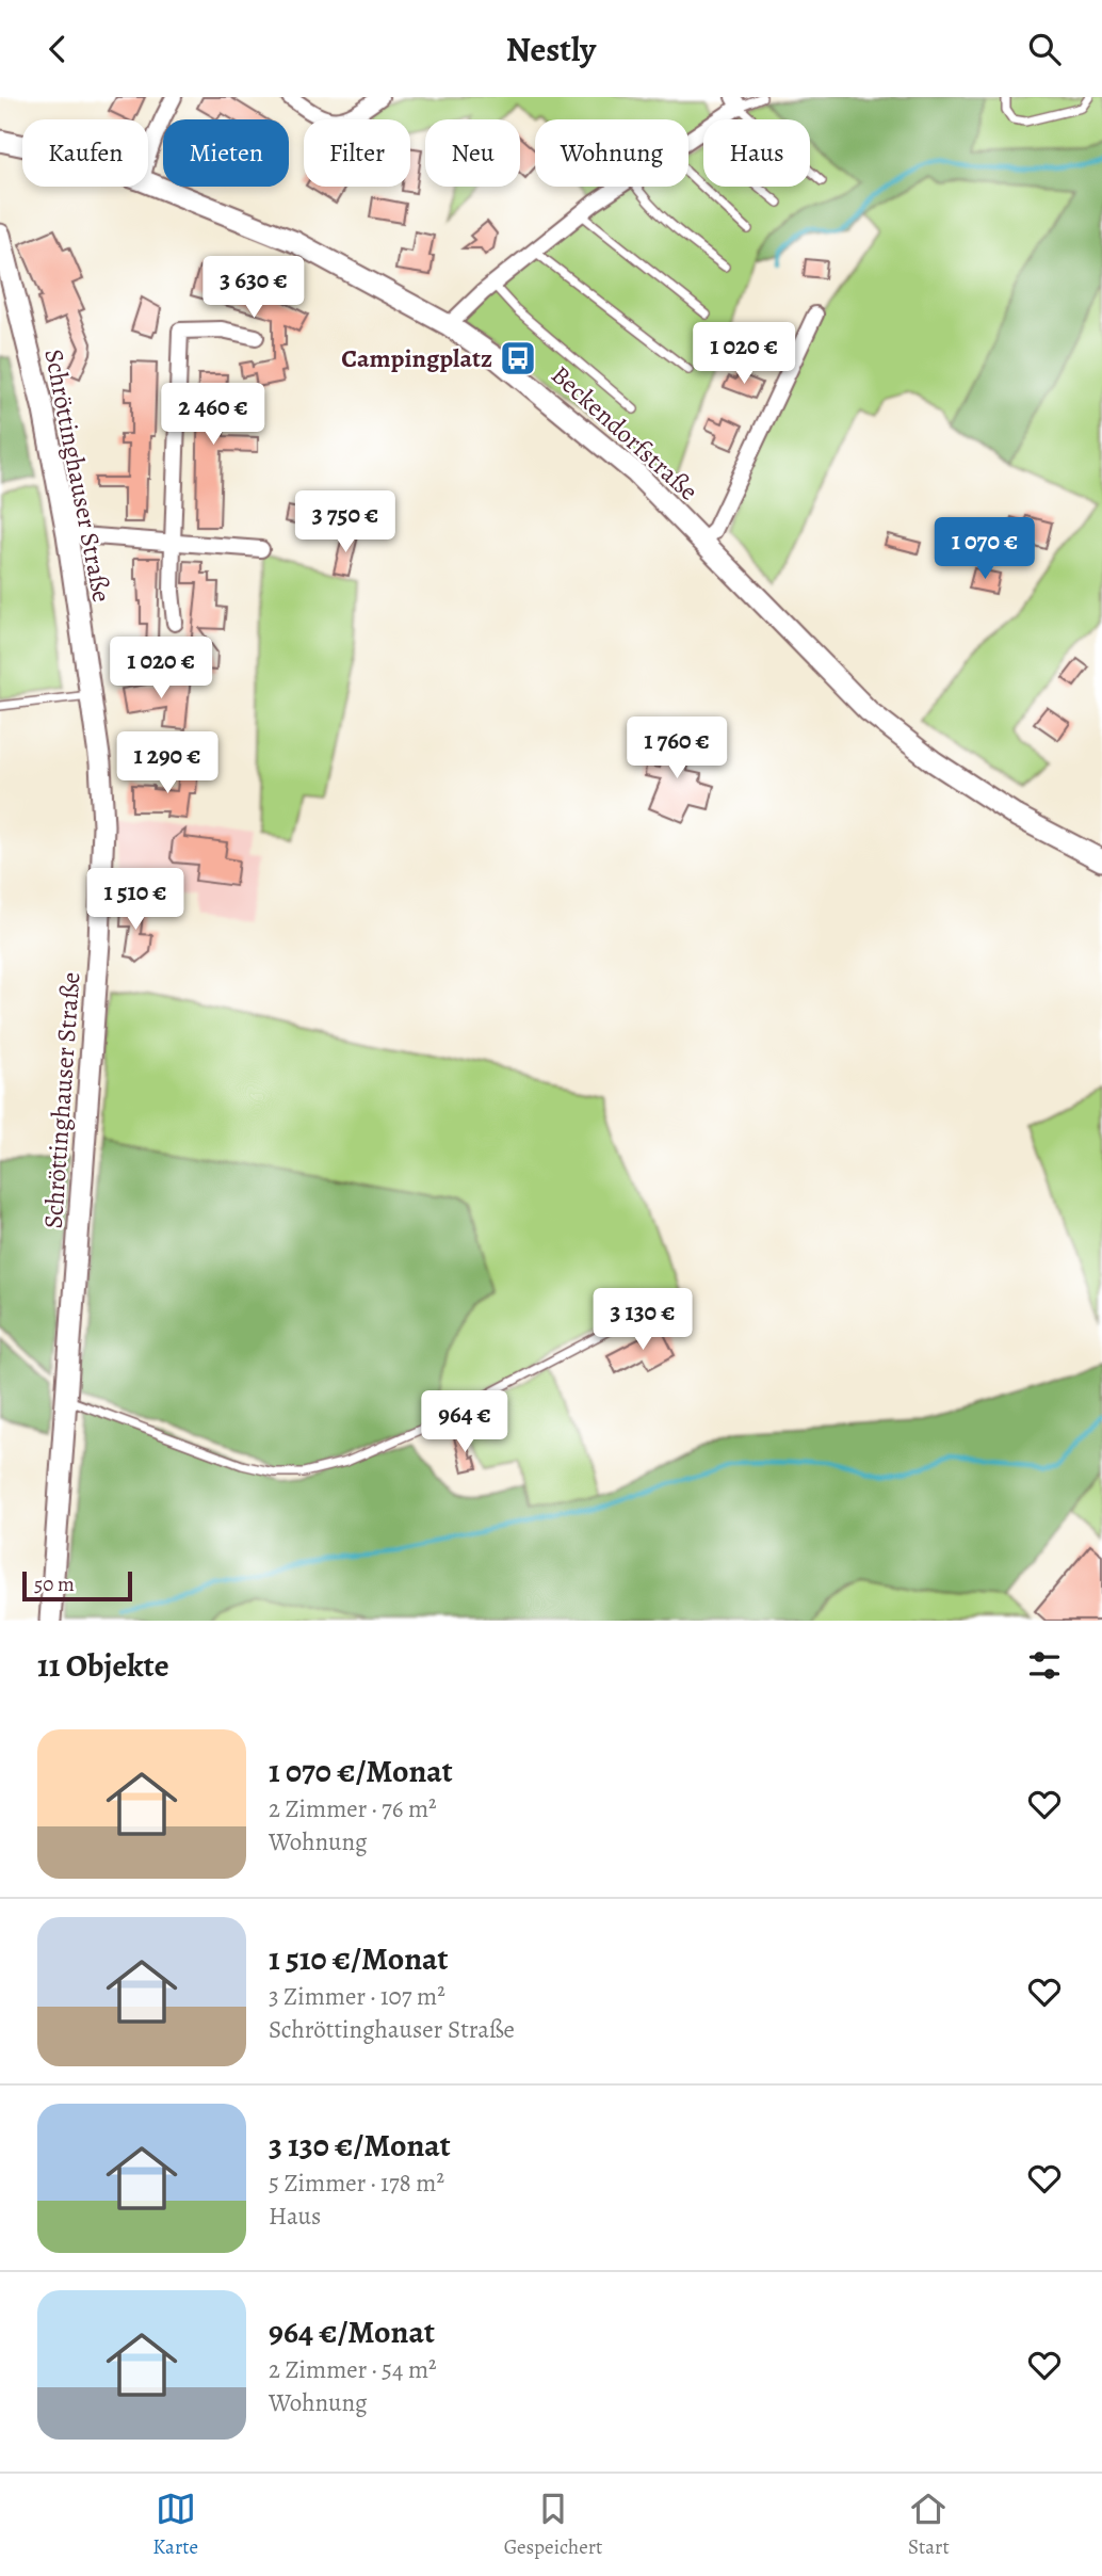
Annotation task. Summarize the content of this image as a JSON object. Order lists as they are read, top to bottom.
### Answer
{
  "streets": {
    "main road": ["Beckendorfstraße", "Schröttinghauser Straße"]
  },
  "places": {
    "bus stop": ["Campingplatz"]
  },
  "scale_bar": "50 m",
  "page": {
    "header": "Nestly",
    "chip": [
      "Kaufen",
      "Mieten",
      "Filter",
      "Neu",
      "Wohnung",
      "Haus"
    ],
    "price": [
      "3 630 €",
      "1 020 €",
      "2 460 €",
      "3 750 €",
      "1 070 €",
      "1 020 €",
      "1 760 €",
      "1 290 €",
      "1 510 €",
      "3 130 €",
      "964 €"
    ],
    "scale": "50 m",
    "heading": "11 Objekte",
    "list": [
      {
        "name": "1 070 €/Monat",
        "note": "2 Zimmer · 76 m² · Wohnung"
      },
      {
        "name": "1 510 €/Monat",
        "note": "3 Zimmer · 107 m² · Schröttinghauser Straße"
      },
      {
        "name": "3 130 €/Monat",
        "note": "5 Zimmer · 178 m² · Haus"
      },
      {
        "name": "964 €/Monat",
        "note": "2 Zimmer · 54 m² · Wohnung"
      }
    ],
    "tabs": ["Karte", "Gespeichert", "Start"]
  }
}
